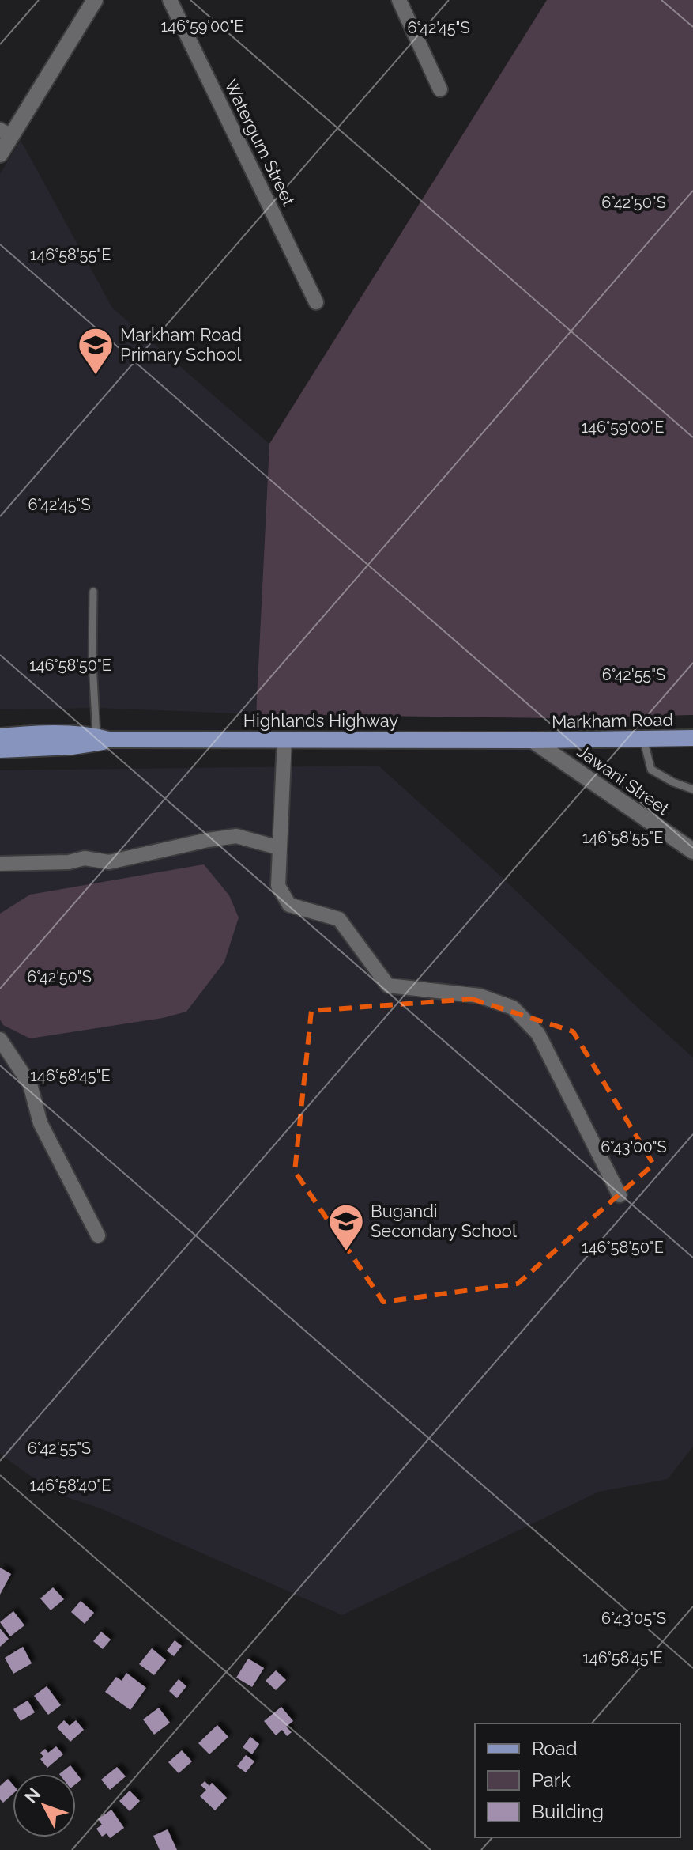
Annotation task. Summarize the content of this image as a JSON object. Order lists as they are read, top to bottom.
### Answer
{
  "streets": {
    "main road": ["Highlands Highway", "Markham Road"],
    "street": ["Watergum Street", "Jawani Street"]
  },
  "crossings": [
    ["Highlands Highway", "Markham Road"],
    ["Highlands Highway", "Jawani Street"],
    ["Markham Road", "Jawani Street"]
  ],
  "places": {
    "school or university": ["Markham Road Primary School", "Bugandi Secondary School"]
  },
  "legend": ["Road", "Park", "Building"],
  "north": "top left",
  "coordinates": [
    "146°59'00\"E",
    "6°42'45\"S",
    "6°42'50\"S",
    "146°58'55\"E",
    "146°58'50\"E",
    "6°42'55\"S",
    "146°58'45\"E",
    "6°43'00\"S",
    "146°58'40\"E",
    "6°43'05\"S"
  ]
}
